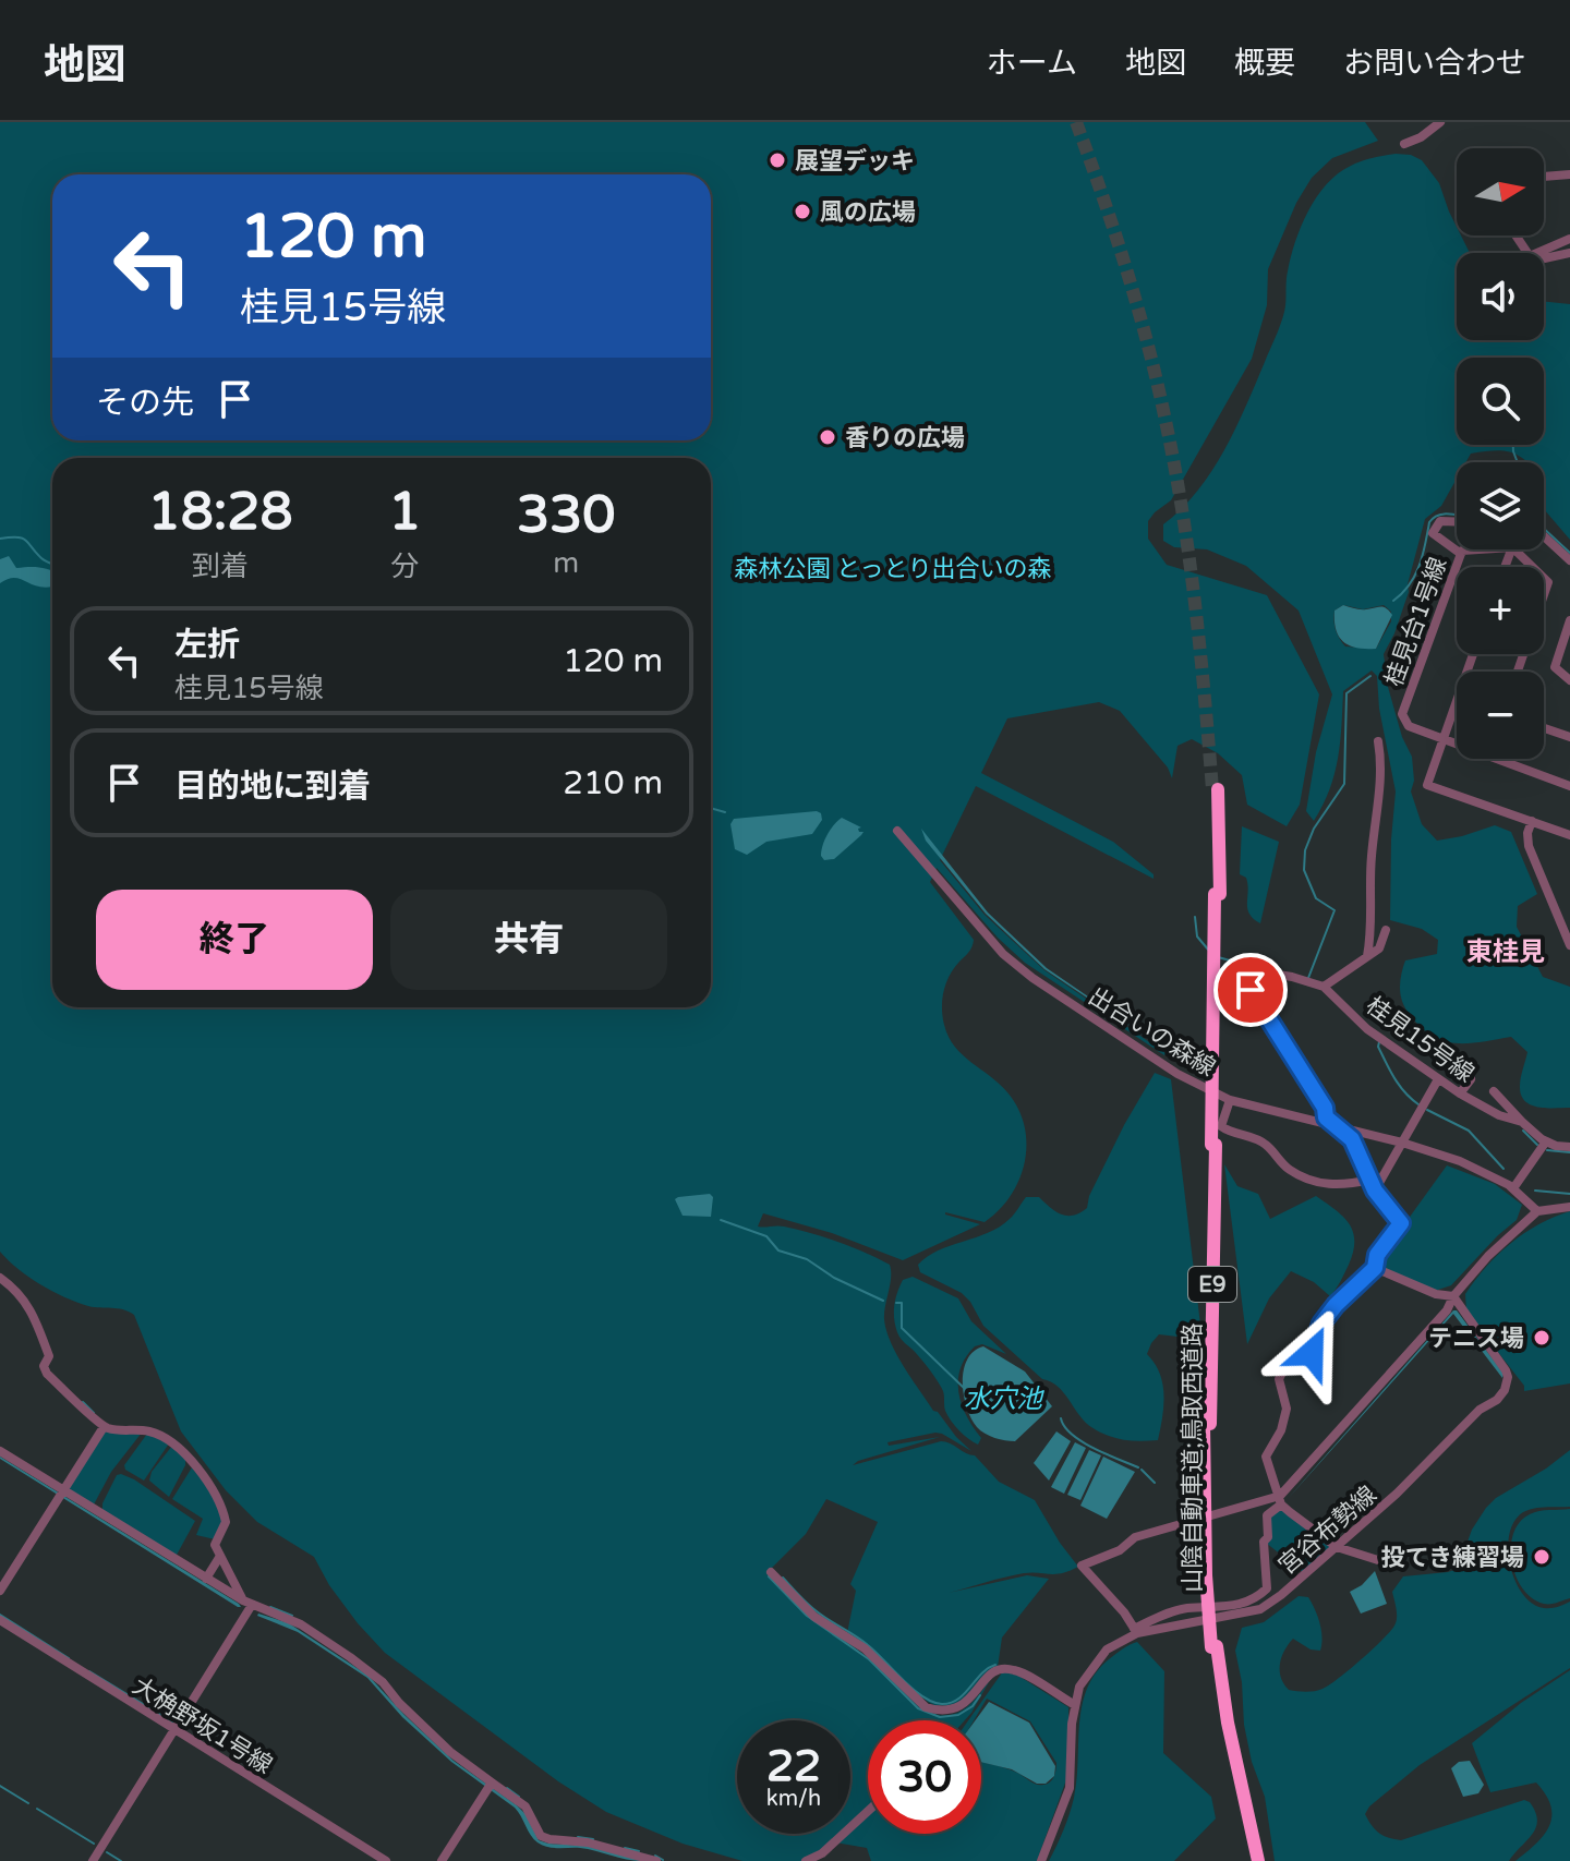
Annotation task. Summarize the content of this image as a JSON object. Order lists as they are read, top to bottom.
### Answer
{
  "streets": {
    "highway": ["E9", "山陰自動車道;鳥取西道路"],
    "street": [
      "桂見台1号線",
      "出合いの森線",
      "桂見15号線",
      "宮谷布勢線",
      "大桷野坂1号線"
    ]
  },
  "crossings": [
    ["出合いの森線", "桂見15号線"]
  ],
  "districts": ["東桂見"],
  "water": ["水穴池"],
  "parks": ["森林公園 とっとり出合いの森"],
  "places": [
    "展望デッキ",
    "風の広場",
    "香りの広場",
    "テニス場",
    "投てき練習場"
  ],
  "north": "right",
  "page": {
    "header": "地図",
    "nav": [
      "ホーム",
      "地図",
      "概要",
      "お問い合わせ"
    ],
    "map_buttons": ["+", "−"],
    "turn": ["120 m", "桂見15号線"],
    "then": "その先",
    "eta": [
      "18:28",
      "到着",
      "1",
      "分",
      "330",
      "m"
    ],
    "list": [
      {
        "name": "左折",
        "note": "桂見15号線",
        "value": "120 m"
      },
      {
        "name": "目的地に到着",
        "value": "210 m"
      }
    ],
    "buttons": ["終了", "共有"],
    "speed": "22 km/h",
    "limit": "30"
  }
}
